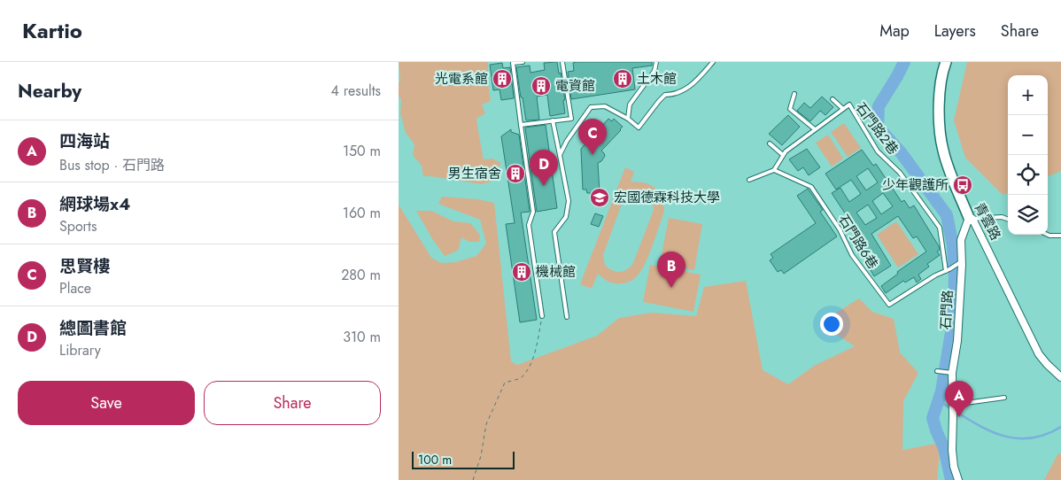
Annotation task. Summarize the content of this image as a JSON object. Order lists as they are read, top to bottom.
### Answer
{
  "streets": {
    "street": ["青雲路", "石門路"],
    "lane": ["石門路2巷", "石門路6巷"]
  },
  "crossings": [
    ["石門路2巷", "石門路6巷"],
    ["青雲路", "石門路"]
  ],
  "places": {
    "building": [
      "光電系館",
      "土木館",
      "電資館",
      "男生宿舍",
      "機械館"
    ],
    "bus stop": ["少年觀護所"],
    "school or university": ["宏國德霖科技大學"]
  },
  "scale_bar": "100 m",
  "page": {
    "header": "Kartio",
    "nav": ["Map", "Layers", "Share"],
    "heading": ["Nearby", "4 results"],
    "map_buttons": ["+", "−"],
    "pins": [
      "C",
      "D",
      "B",
      "A"
    ],
    "list": [
      {
        "mark": "A",
        "name": "四海站",
        "note": "Bus stop · 石門路",
        "value": "150 m"
      },
      {
        "mark": "B",
        "name": "網球場x4",
        "note": "Sports",
        "value": "160 m"
      },
      {
        "mark": "C",
        "name": "思賢樓",
        "note": "Place",
        "value": "280 m"
      },
      {
        "mark": "D",
        "name": "總圖書館",
        "note": "Library",
        "value": "310 m"
      }
    ],
    "buttons": ["Save", "Share"],
    "scale": "100 m"
  }
}
